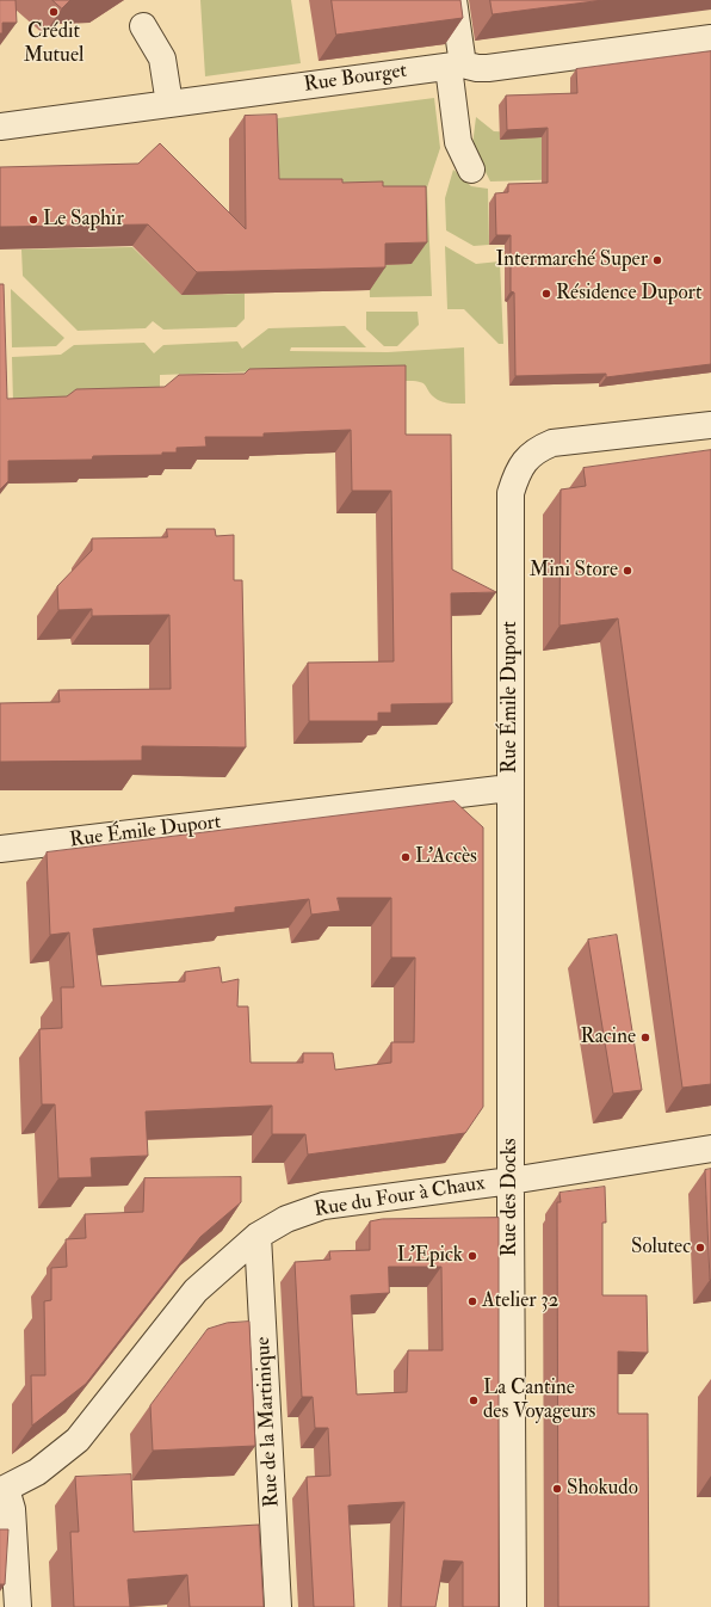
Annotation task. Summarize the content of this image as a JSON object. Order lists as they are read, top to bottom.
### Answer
{
  "streets": {
    "street": [
      "Rue Bourget",
      "Rue Émile Duport",
      "Rue du Four à Chaux",
      "Rue des Docks",
      "Rue de la Martinique"
    ]
  },
  "crossings": [
    ["Rue Émile Duport", "Rue des Docks"],
    ["Rue du Four à Chaux", "Rue des Docks"],
    ["Rue du Four à Chaux", "Rue de la Martinique"]
  ],
  "places": [
    "Crédit Mutuel",
    "Le Saphir",
    "Intermarché Super",
    "Résidence Duport",
    "Mini Store",
    "L'Accès",
    "Racine",
    "Solutec",
    "L'Epick",
    "Atelier 32",
    "La Cantine des Voyageurs",
    "Shokudo"
  ]
}
